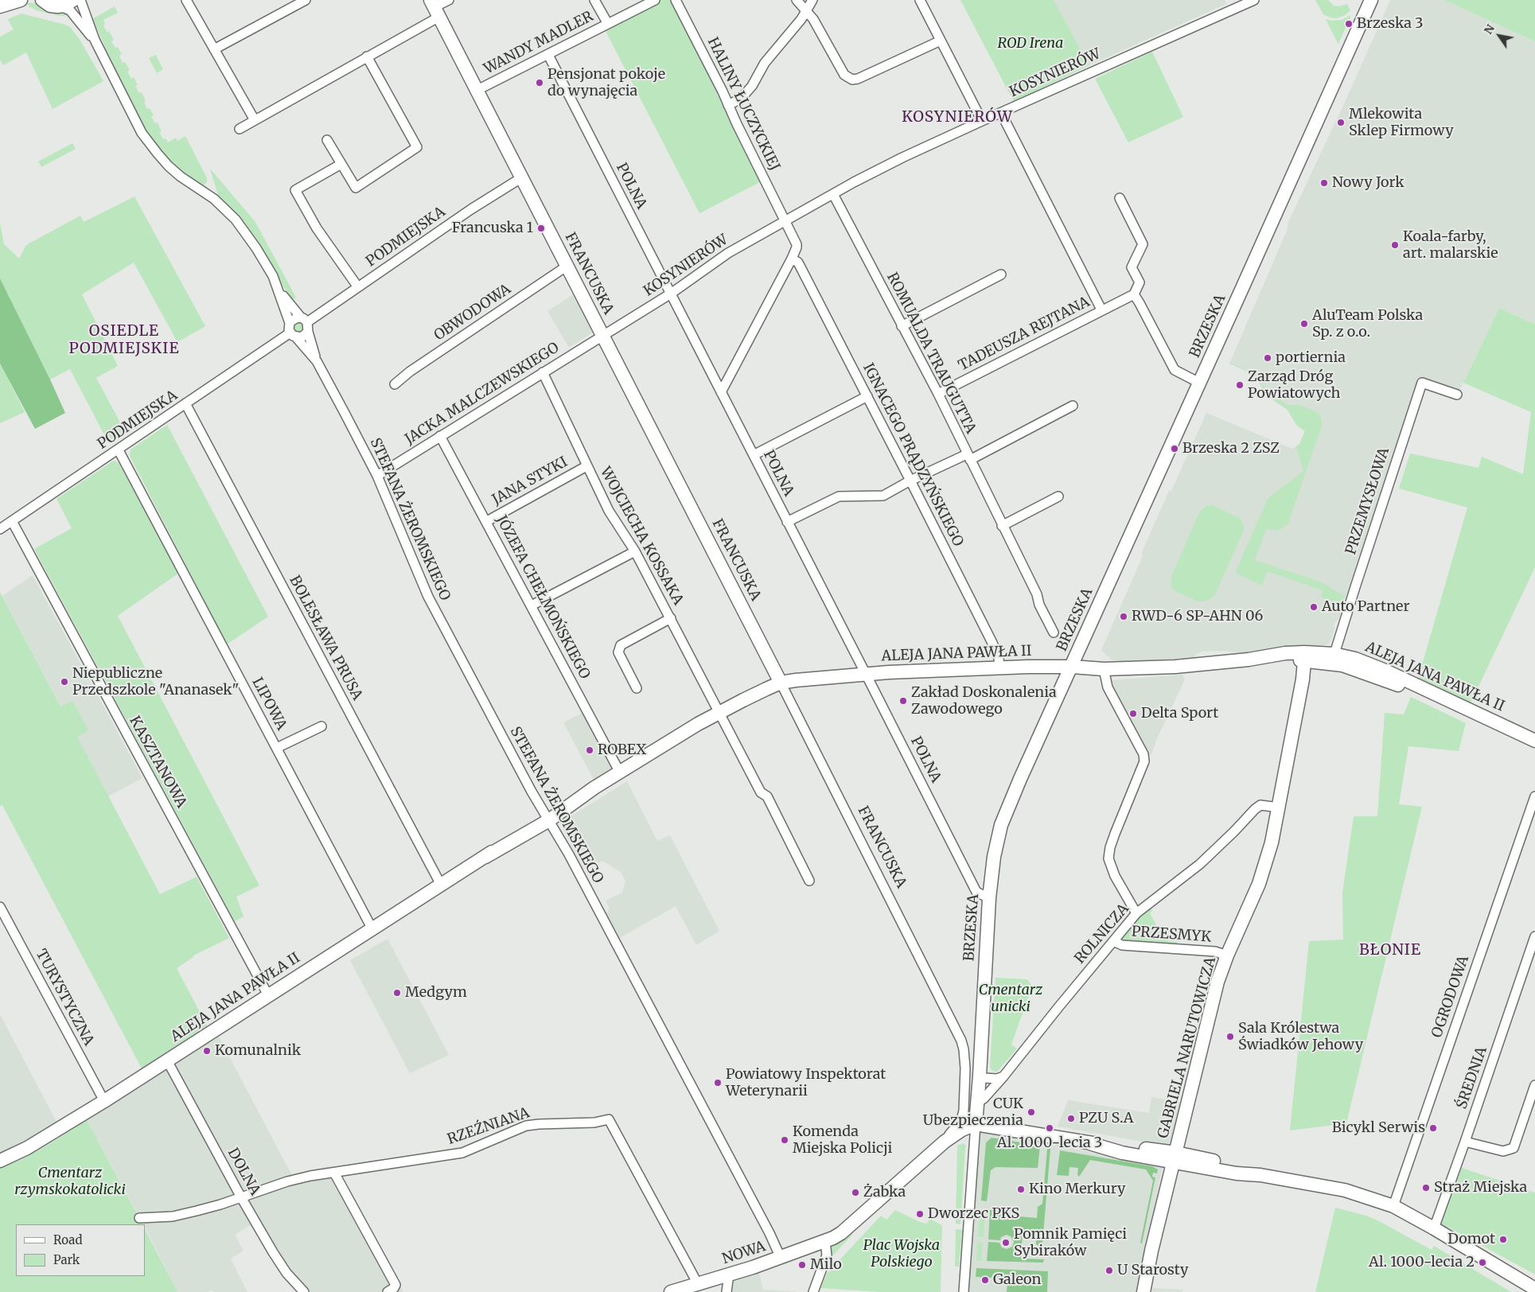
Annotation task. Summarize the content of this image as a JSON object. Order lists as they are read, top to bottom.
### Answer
{
  "streets": {
    "street": [
      "WANDY MADLER",
      "KOSYNIERÓW",
      "HALINY ŁUCZYCKIEJ",
      "POLNA",
      "PODMIEJSKA",
      "FRANCUSKA",
      "OBWODOWA",
      "BRZESKA",
      "TADEUSZA REJTANA",
      "ROMUALDA TRAUGUTTA",
      "JACKA MALCZEWSKIEGO",
      "IGNACEGO PRĄDZYŃSKIEGO",
      "JANA STYKI",
      "PRZEMYSŁOWA",
      "STEFANA ŻEROMSKIEGO",
      "WOJCIECHA KOSSAKA",
      "JÓZEFA CHEŁMOŃSKIEGO",
      "BOLESŁAWA PRUSA",
      "ALEJA JANA PAWŁA II",
      "LIPOWA",
      "KASZTANOWA",
      "ROLNICZA",
      "PRZESMYK",
      "OGRODOWA",
      "TURYSTYCZNA",
      "GABRIELA NARUTOWICZA",
      "ŚREDNIA",
      "RZEŹNIANA",
      "DOLNA",
      "NOWA"
    ]
  },
  "crossings": [
    ["WANDY MADLER", "POLNA"],
    ["WANDY MADLER", "FRANCUSKA"],
    ["KOSYNIERÓW", "HALINY ŁUCZYCKIEJ"],
    ["KOSYNIERÓW", "POLNA"],
    ["KOSYNIERÓW", "FRANCUSKA"],
    ["KOSYNIERÓW", "ROMUALDA TRAUGUTTA"],
    ["KOSYNIERÓW", "JACKA MALCZEWSKIEGO"],
    ["POLNA", "BRZESKA"],
    ["POLNA", "ALEJA JANA PAWŁA II"],
    ["PODMIEJSKA", "FRANCUSKA"],
    ["PODMIEJSKA", "STEFANA ŻEROMSKIEGO"],
    ["PODMIEJSKA", "BOLESŁAWA PRUSA"],
    ["PODMIEJSKA", "LIPOWA"],
    ["PODMIEJSKA", "KASZTANOWA"],
    ["FRANCUSKA", "OBWODOWA"],
    ["FRANCUSKA", "JACKA MALCZEWSKIEGO"],
    ["FRANCUSKA", "ALEJA JANA PAWŁA II"],
    ["BRZESKA", "ALEJA JANA PAWŁA II"],
    ["BRZESKA", "ROLNICZA"],
    ["TADEUSZA REJTANA", "ROMUALDA TRAUGUTTA"],
    ["JACKA MALCZEWSKIEGO", "STEFANA ŻEROMSKIEGO"],
    ["JACKA MALCZEWSKIEGO", "WOJCIECHA KOSSAKA"],
    ["JACKA MALCZEWSKIEGO", "JÓZEFA CHEŁMOŃSKIEGO"],
    ["IGNACEGO PRĄDZYŃSKIEGO", "ALEJA JANA PAWŁA II"],
    ["JANA STYKI", "WOJCIECHA KOSSAKA"],
    ["JANA STYKI", "JÓZEFA CHEŁMOŃSKIEGO"],
    ["PRZEMYSŁOWA", "ALEJA JANA PAWŁA II"],
    ["STEFANA ŻEROMSKIEGO", "ALEJA JANA PAWŁA II"],
    ["STEFANA ŻEROMSKIEGO", "NOWA"],
    ["WOJCIECHA KOSSAKA", "ALEJA JANA PAWŁA II"],
    ["JÓZEFA CHEŁMOŃSKIEGO", "ALEJA JANA PAWŁA II"],
    ["BOLESŁAWA PRUSA", "ALEJA JANA PAWŁA II"],
    ["ALEJA JANA PAWŁA II", "LIPOWA"],
    ["ALEJA JANA PAWŁA II", "KASZTANOWA"],
    ["ALEJA JANA PAWŁA II", "TURYSTYCZNA"],
    ["ALEJA JANA PAWŁA II", "GABRIELA NARUTOWICZA"],
    ["ALEJA JANA PAWŁA II", "DOLNA"],
    ["ROLNICZA", "PRZESMYK"],
    ["ROLNICZA", "GABRIELA NARUTOWICZA"],
    ["PRZESMYK", "GABRIELA NARUTOWICZA"],
    ["RZEŹNIANA", "DOLNA"],
    ["RZEŹNIANA", "NOWA"]
  ],
  "districts": ["KOSYNIERÓW", "OSIEDLE PODMIEJSKIE", "BŁONIE"],
  "parks": [
    "ROD Irena",
    "Cmentarz unicki",
    "Cmentarz rzymskokatolicki",
    "Plac Wojska Polskiego"
  ],
  "places": [
    "Brzeska 3",
    "Pensjonat pokoje do wynajęcia",
    "Mlekowita Sklep Firmowy",
    "Nowy Jork",
    "Francuska 1",
    "Koala-farby, art. malarskie",
    "AluTeam Polska Sp. z o.o.",
    "portiernia",
    "Zarząd Dróg Powiatowych",
    "Brzeska 2 ZSZ",
    "Auto Partner",
    "RWD-6 SP-AHN 06",
    "Niepubliczne Przedszkole \"Ananasek\"",
    "Zakład Doskonalenia Zawodowego",
    "Delta Sport",
    "ROBEX",
    "Medgym",
    "Sala Królestwa Świadków Jehowy",
    "Komunalnik",
    "Powiatowy Inspektorat Weterynarii",
    "CUK Ubezpieczenia",
    "PZU S.A",
    "Al. 1000-lecia 3",
    "Bicykl Serwis",
    "Komenda Miejska Policji",
    "Straż Miejska",
    "Kino Merkury",
    "Żabka",
    "Dworzec PKS",
    "Domot",
    "Pomnik Pamięci Sybiraków",
    "Al. 1000-lecia 2",
    "Milo",
    "U Starosty",
    "Galeon"
  ],
  "legend": ["Road", "Park"],
  "north": "top left"
}
